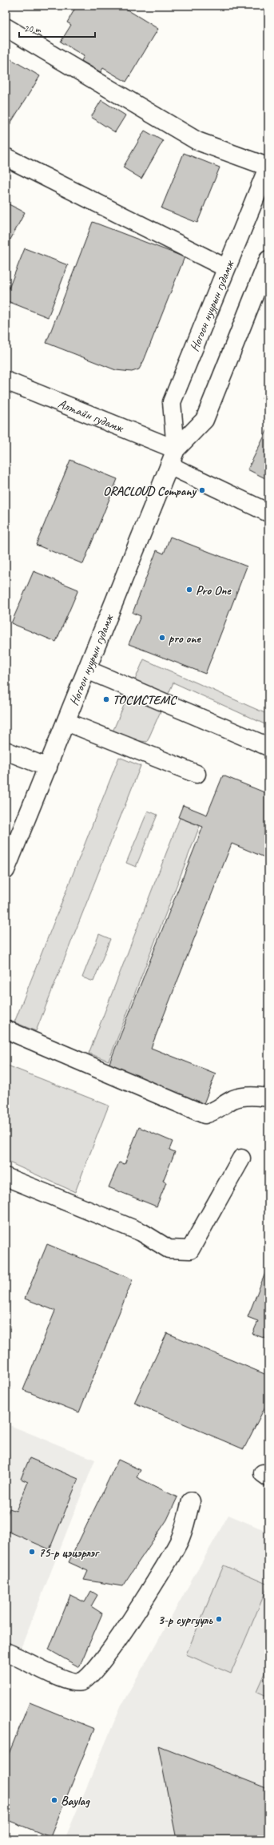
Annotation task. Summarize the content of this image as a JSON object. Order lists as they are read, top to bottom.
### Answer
{
  "streets": {
    "street": ["Ногоон нуурын гудамж", "Алтайн гудамж"]
  },
  "crossings": [
    ["Ногоон нуурын гудамж", "Алтайн гудамж"]
  ],
  "places": [
    "ORACLOUD Company",
    "Pro One",
    "pro one",
    "ТОСИСТEМС",
    "75-р цэцэрлэг",
    "3-р сургууль",
    "Baylag"
  ],
  "scale_bar": "20 m"
}
